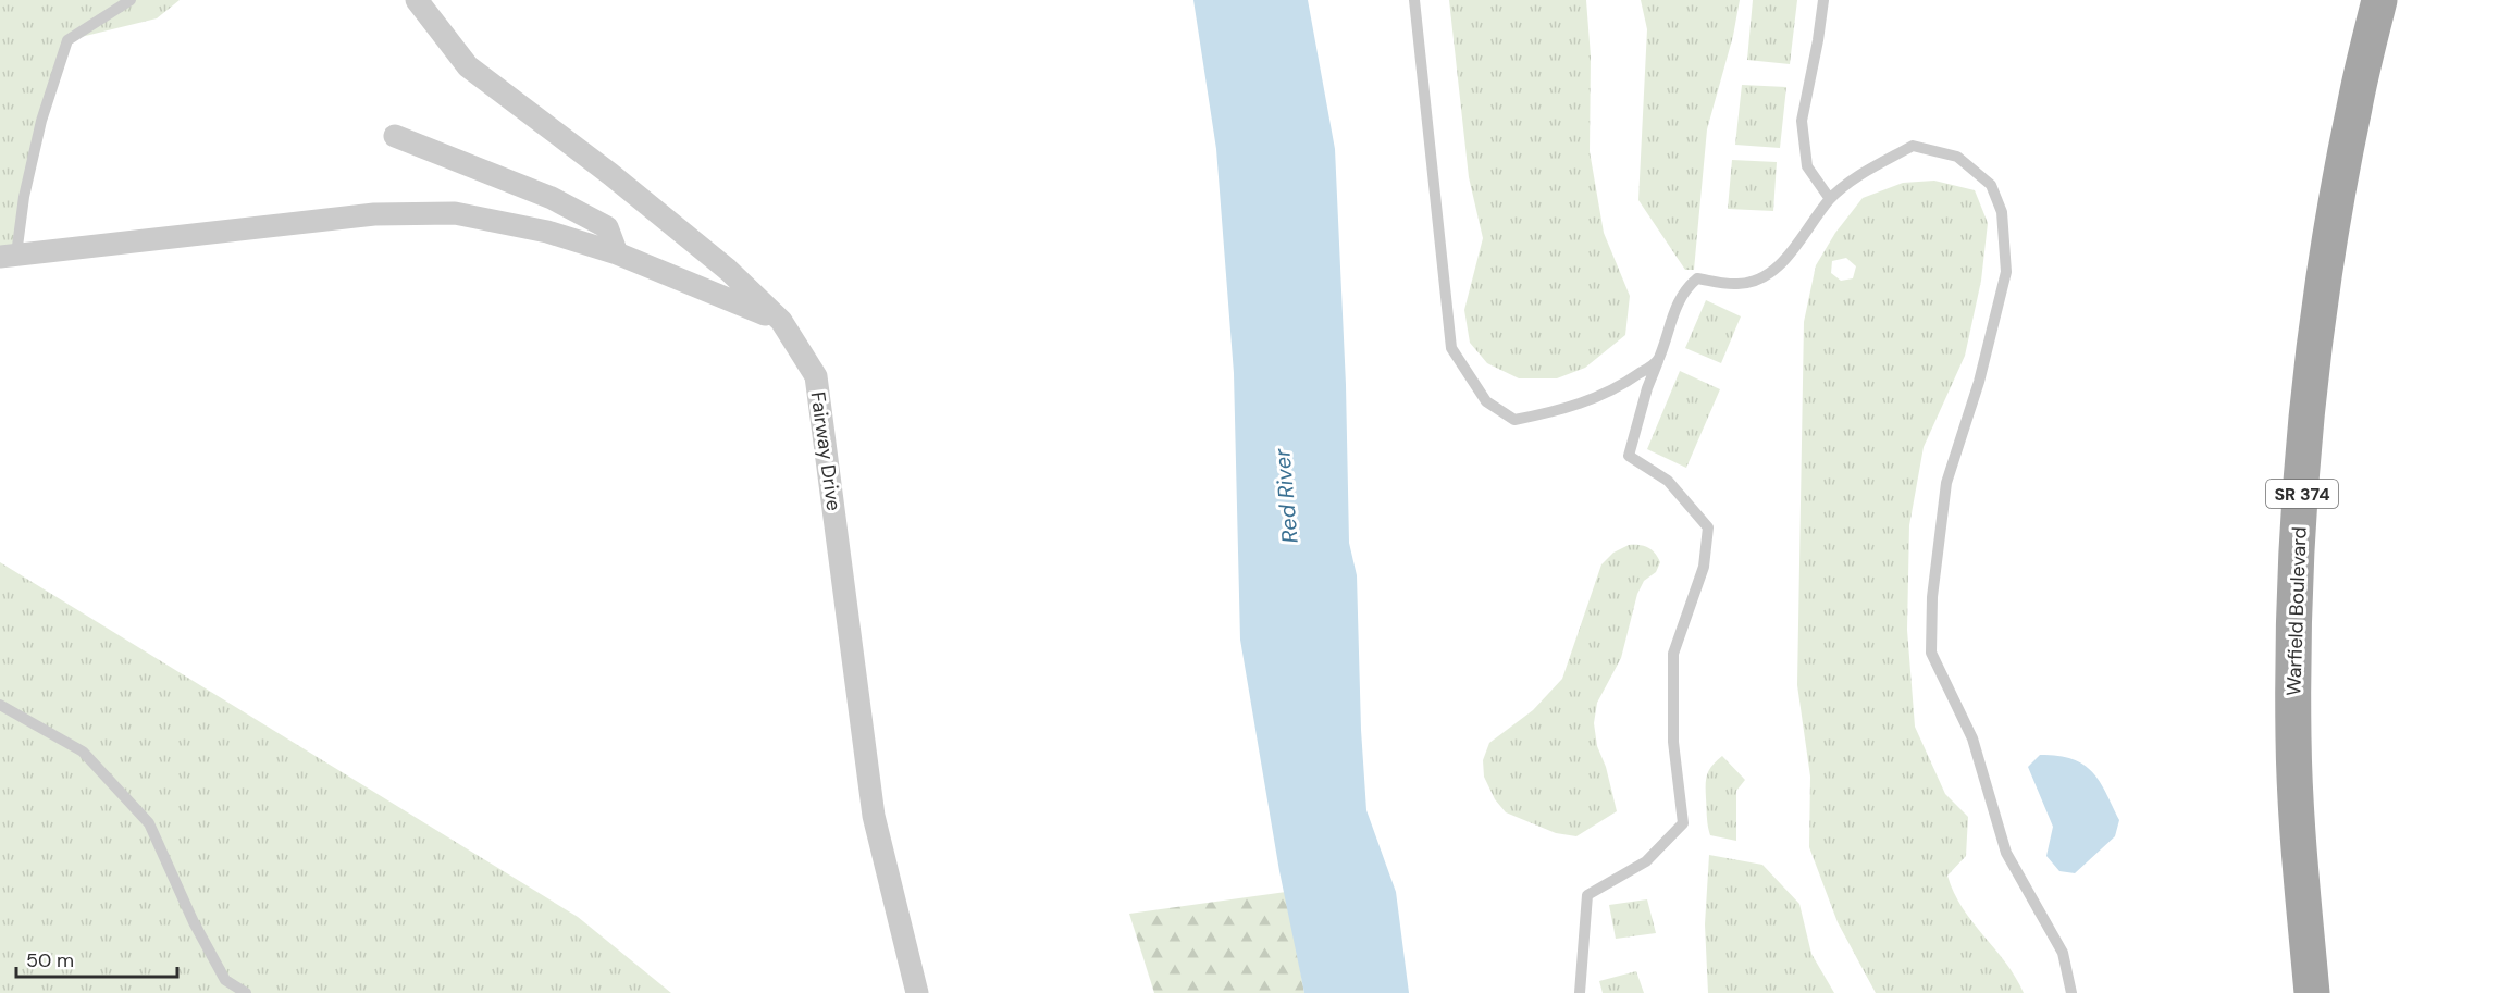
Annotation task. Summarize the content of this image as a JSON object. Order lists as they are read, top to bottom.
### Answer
{
  "streets": {
    "main road": ["SR 374", "Warfield Boulevard"],
    "street": ["Fairway Drive"]
  },
  "water": ["Red River"],
  "scale_bar": "50 m"
}
